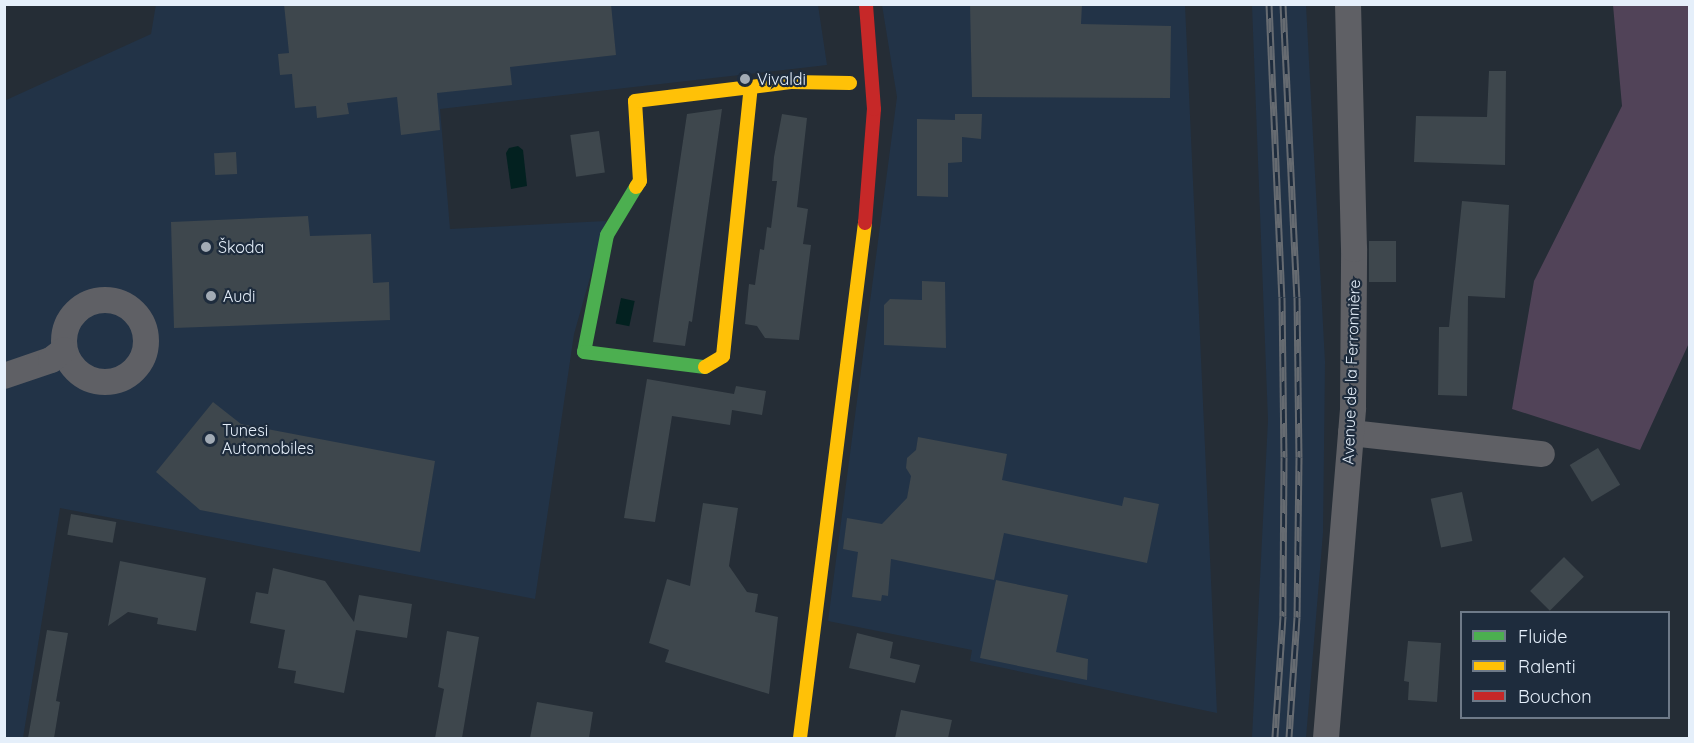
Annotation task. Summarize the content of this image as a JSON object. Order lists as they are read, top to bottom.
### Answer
{
  "streets": {
    "street": ["Avenue de la Ferronnière"]
  },
  "places": [
    "Vivaldi",
    "Škoda",
    "Audi",
    "Tunesi Automobiles"
  ],
  "legend": ["Fluide", "Ralenti", "Bouchon"]
}
